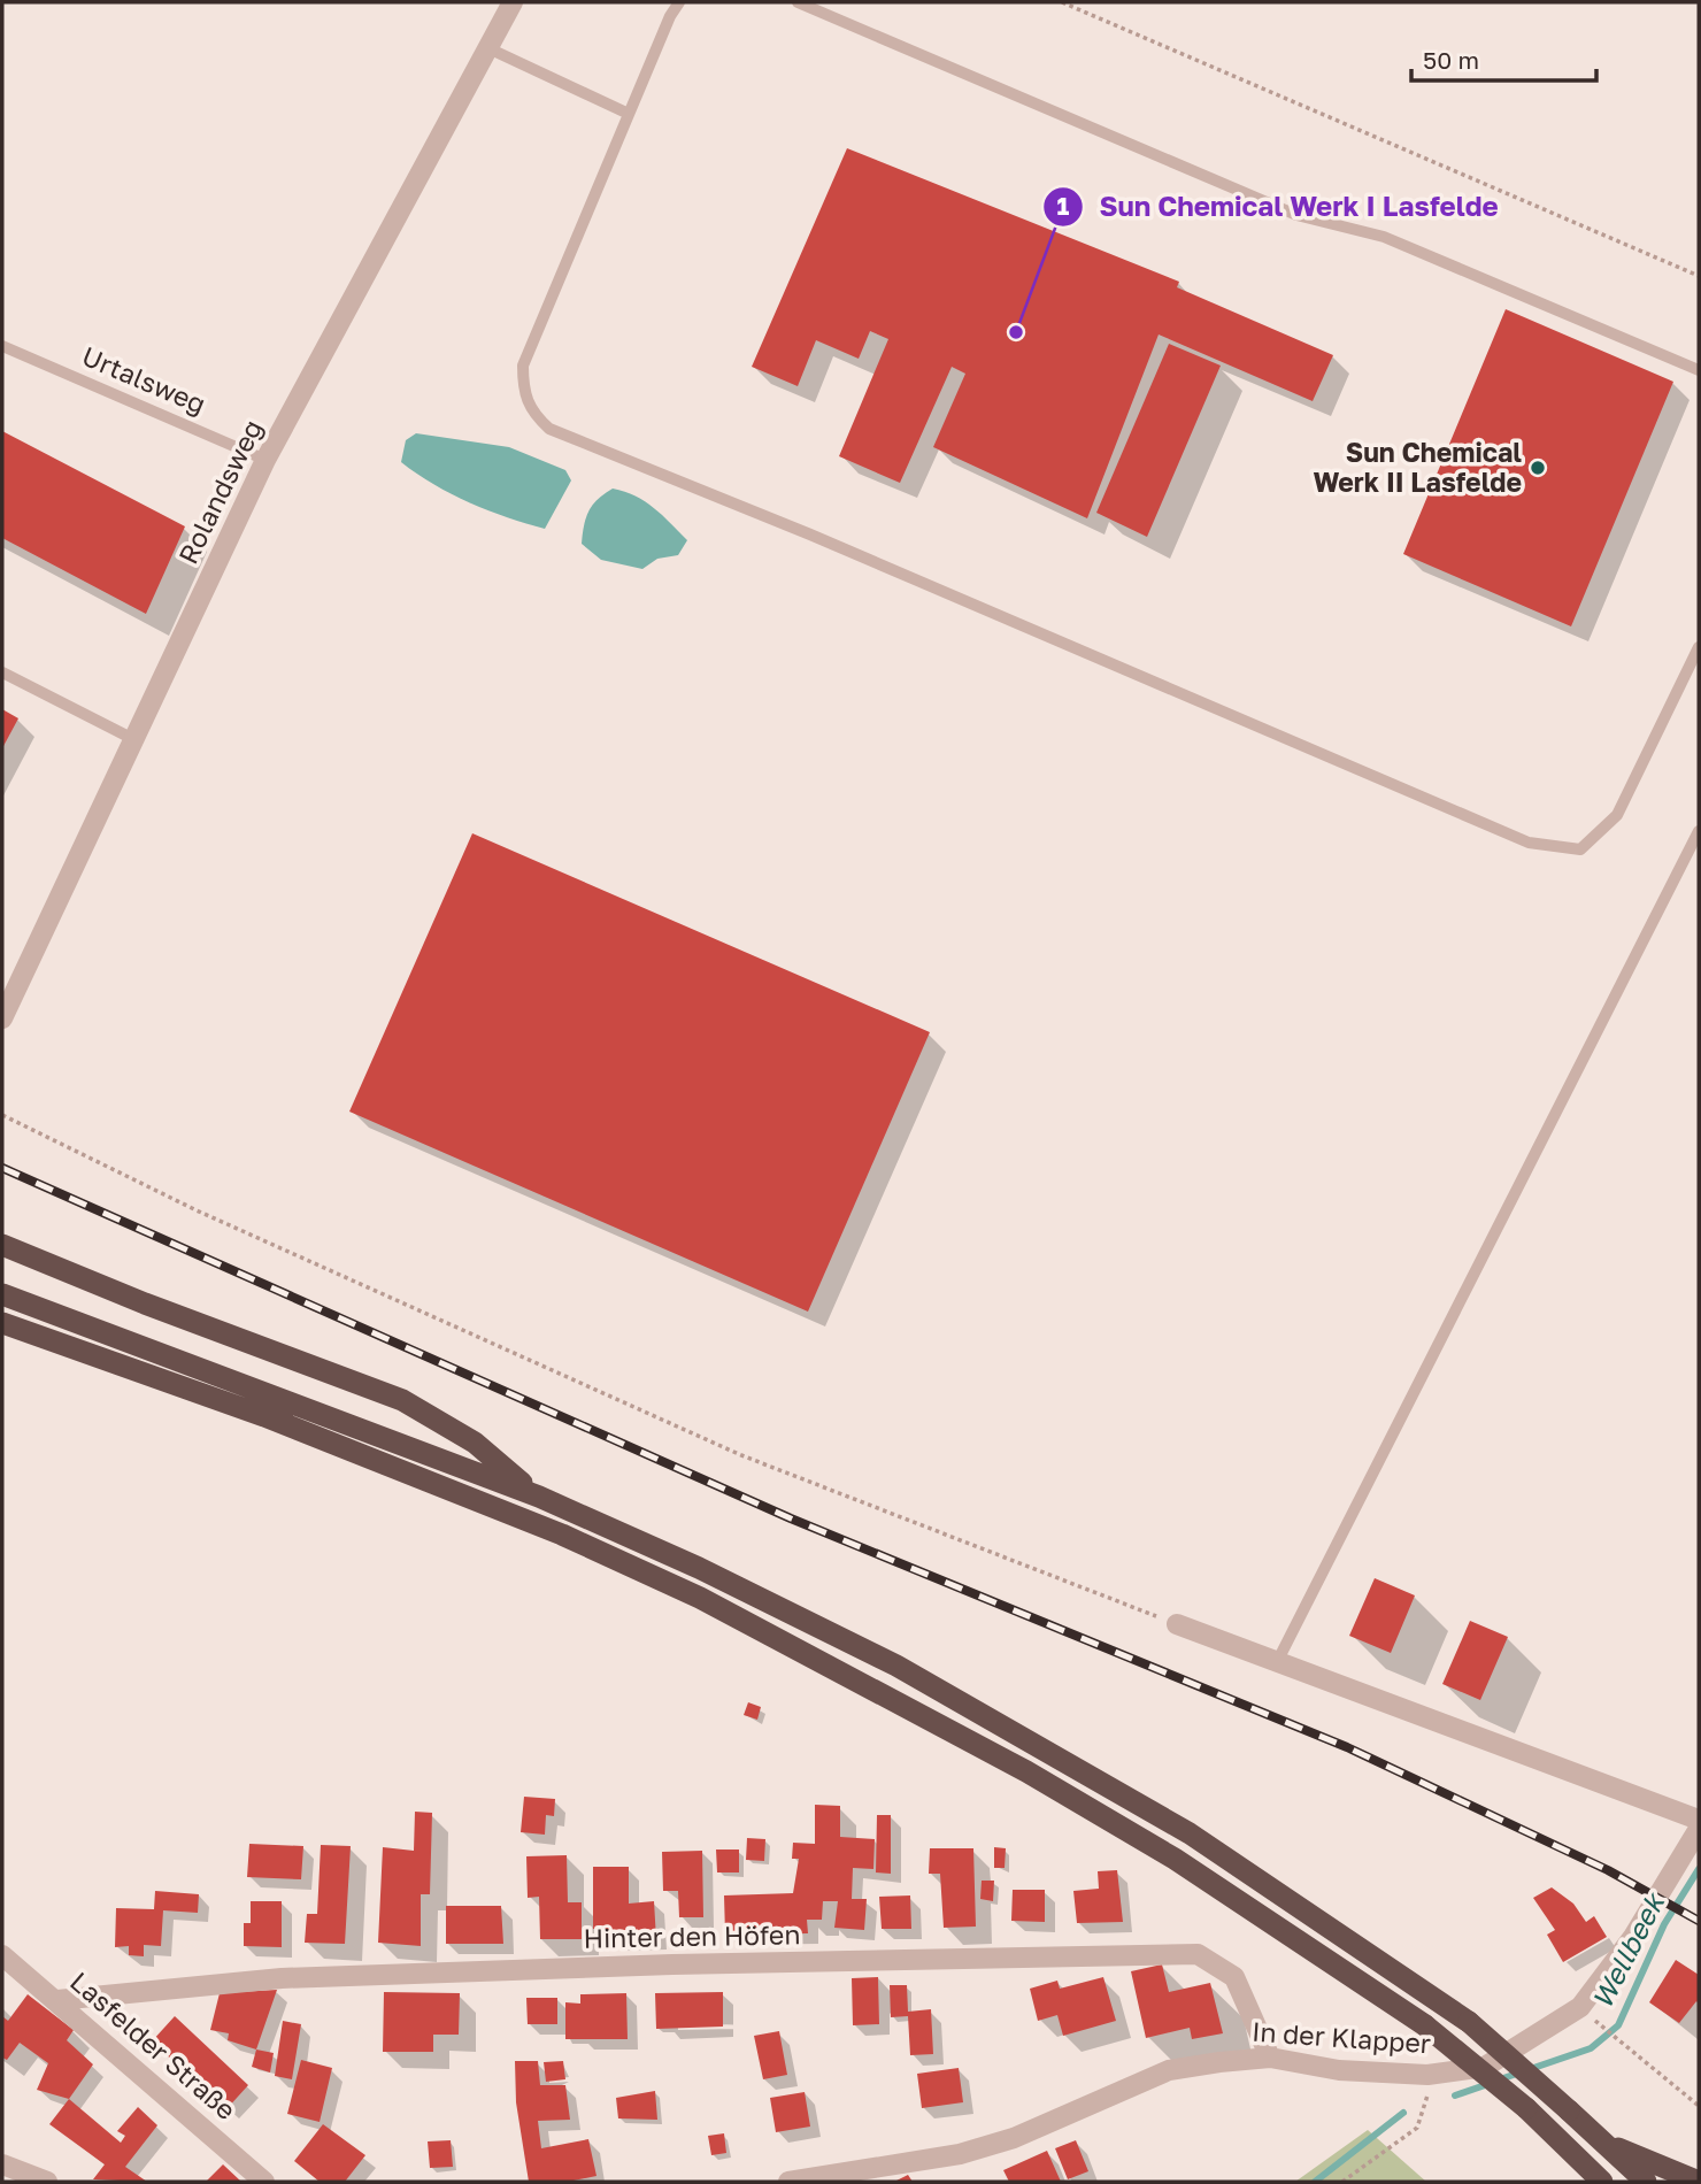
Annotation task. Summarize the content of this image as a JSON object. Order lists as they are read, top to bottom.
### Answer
{
  "streets": {
    "street": [
      "Rolandsweg",
      "Hinter den Höfen",
      "In der Klapper",
      "Lasfelder Straße"
    ],
    "lane": ["Urtalsweg"]
  },
  "crossings": [
    ["Urtalsweg", "Rolandsweg"],
    ["Hinter den Höfen", "In der Klapper"],
    ["Hinter den Höfen", "Lasfelder Straße"]
  ],
  "water": ["Wellbeek"],
  "places": ["Sun Chemical Werk I Lasfelde", "Sun Chemical Werk II Lasfelde"],
  "scale_bar": "50 m"
}
